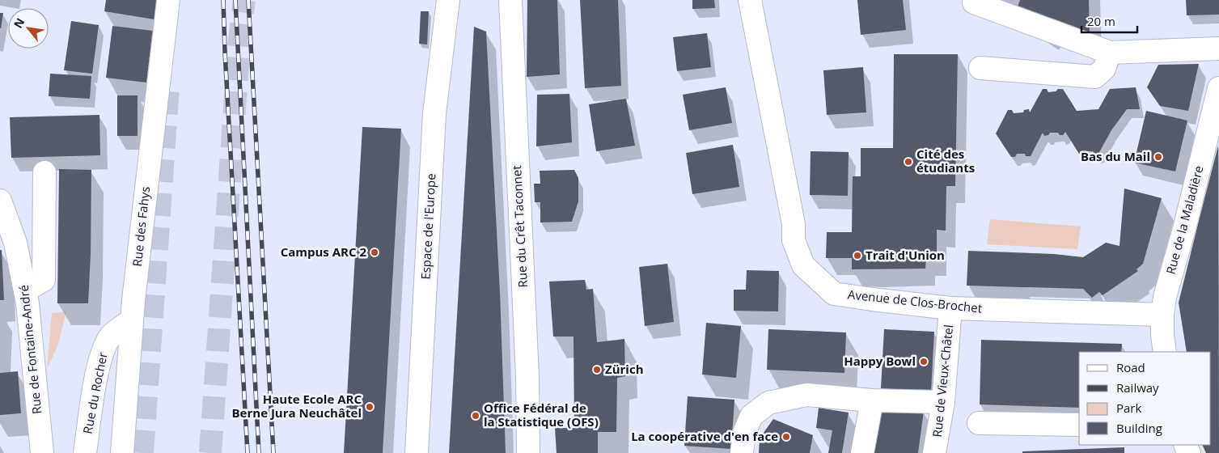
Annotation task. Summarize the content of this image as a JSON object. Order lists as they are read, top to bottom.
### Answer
{
  "streets": {
    "street": [
      "Rue de la Maladière",
      "Rue des Fahys",
      "Espace de l'Europe",
      "Rue du Crêt Taconnet",
      "Avenue de Clos-Brochet",
      "Rue de Fontaine-André",
      "Rue de Vieux-Châtel",
      "Rue du Rocher"
    ]
  },
  "crossings": [
    ["Rue de la Maladière", "Avenue de Clos-Brochet"],
    ["Rue des Fahys", "Rue du Rocher"],
    ["Avenue de Clos-Brochet", "Rue de Vieux-Châtel"]
  ],
  "places": [
    "Bas du Mail",
    "Cité des étudiants",
    "Campus ARC 2",
    "Trait d'Union",
    "Happy Bowl",
    "Zürich",
    "Haute Ecole ARC Berne Jura Neuchâtel",
    "Office Fédéral de la Statistique (OFS)",
    "La coopérative d'en face"
  ],
  "legend": [
    "Road",
    "Railway",
    "Park",
    "Building"
  ],
  "scale_bar": "20 m",
  "north": "top left"
}
